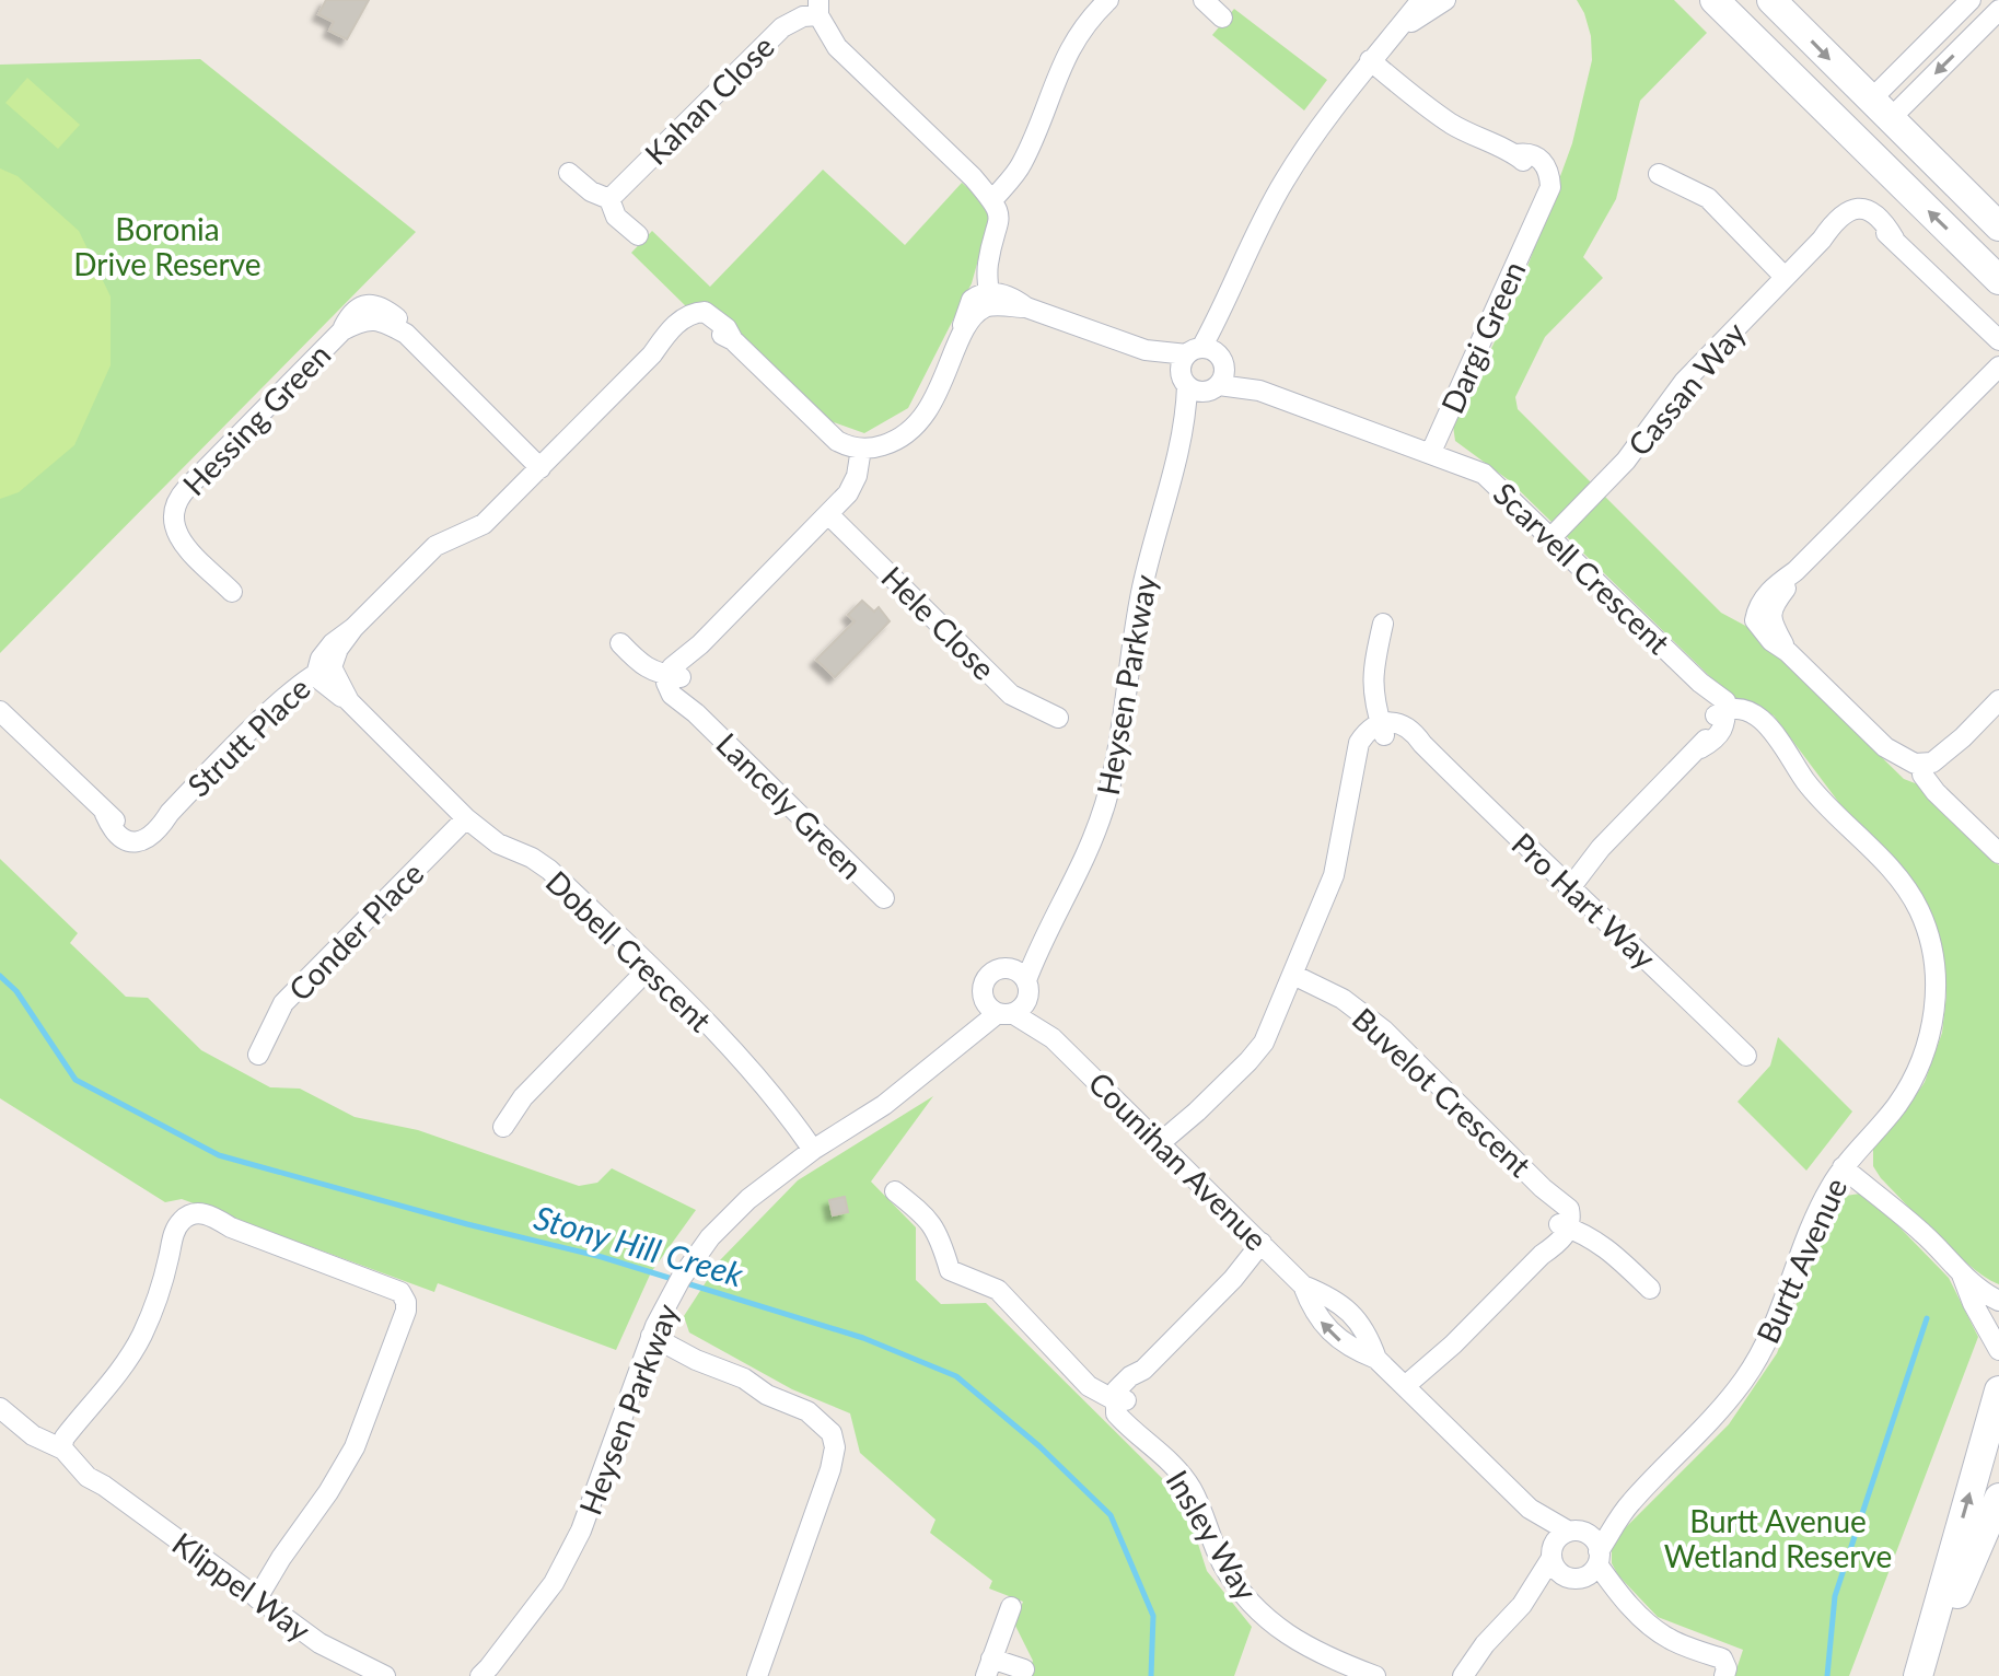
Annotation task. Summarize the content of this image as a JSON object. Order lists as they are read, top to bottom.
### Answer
{
  "streets": {
    "street": [
      "Kahan Close",
      "Dargi Green",
      "Cassan Way",
      "Hessing Green",
      "Scarvell Crescent",
      "Hele Close",
      "Heysen Parkway",
      "Strutt Place",
      "Lancely Green",
      "Pro Hart Way",
      "Conder Place",
      "Dobell Crescent",
      "Buvelot Crescent",
      "Counihan Avenue",
      "Burtt Avenue",
      "Insley Way",
      "Klippel Way"
    ]
  },
  "crossings": [
    ["Dargi Green", "Scarvell Crescent"],
    ["Dargi Green", "Heysen Parkway"],
    ["Cassan Way", "Scarvell Crescent"],
    ["Scarvell Crescent", "Heysen Parkway"],
    ["Scarvell Crescent", "Burtt Avenue"],
    ["Heysen Parkway", "Dobell Crescent"],
    ["Heysen Parkway", "Counihan Avenue"],
    ["Strutt Place", "Dobell Crescent"],
    ["Conder Place", "Dobell Crescent"],
    ["Counihan Avenue", "Burtt Avenue"]
  ],
  "water": ["Stony Hill Creek"],
  "parks": ["Boronia Drive Reserve", "Burtt Avenue Wetland Reserve"]
}
